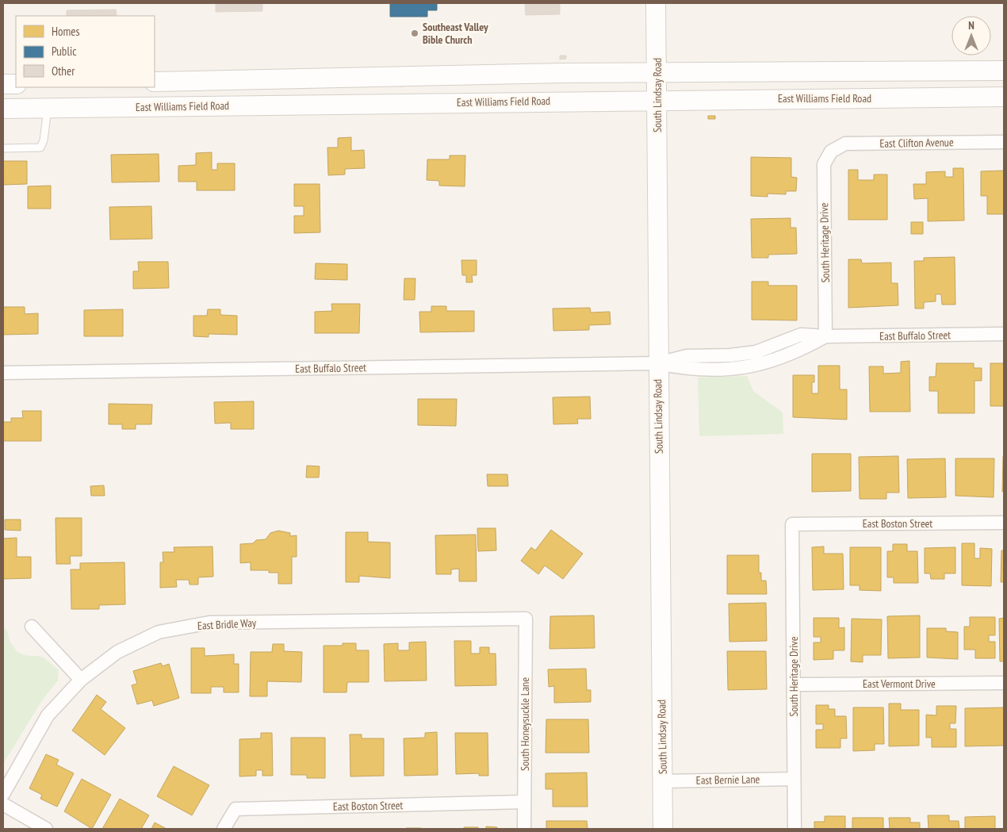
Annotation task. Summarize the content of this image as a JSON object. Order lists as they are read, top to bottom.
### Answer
{
  "streets": {
    "main road": ["South Lindsay Road", "East Williams Field Road"],
    "street": [
      "East Clifton Avenue",
      "South Heritage Drive",
      "East Buffalo Street",
      "East Boston Street",
      "East Bridle Way",
      "East Vermont Drive",
      "South Honeysuckle Lane",
      "East Bernie Lane"
    ]
  },
  "crossings": [
    ["South Lindsay Road", "East Williams Field Road"],
    ["South Lindsay Road", "East Buffalo Street"],
    ["South Lindsay Road", "East Bernie Lane"],
    ["East Clifton Avenue", "South Heritage Drive"],
    ["South Heritage Drive", "East Buffalo Street"],
    ["South Heritage Drive", "East Boston Street"],
    ["South Heritage Drive", "East Vermont Drive"],
    ["South Heritage Drive", "East Bernie Lane"],
    ["East Boston Street", "South Honeysuckle Lane"],
    ["East Bridle Way", "South Honeysuckle Lane"]
  ],
  "places": ["Southeast Valley Bible Church"],
  "legend": ["Homes", "Public", "Other"],
  "north": "top"
}
